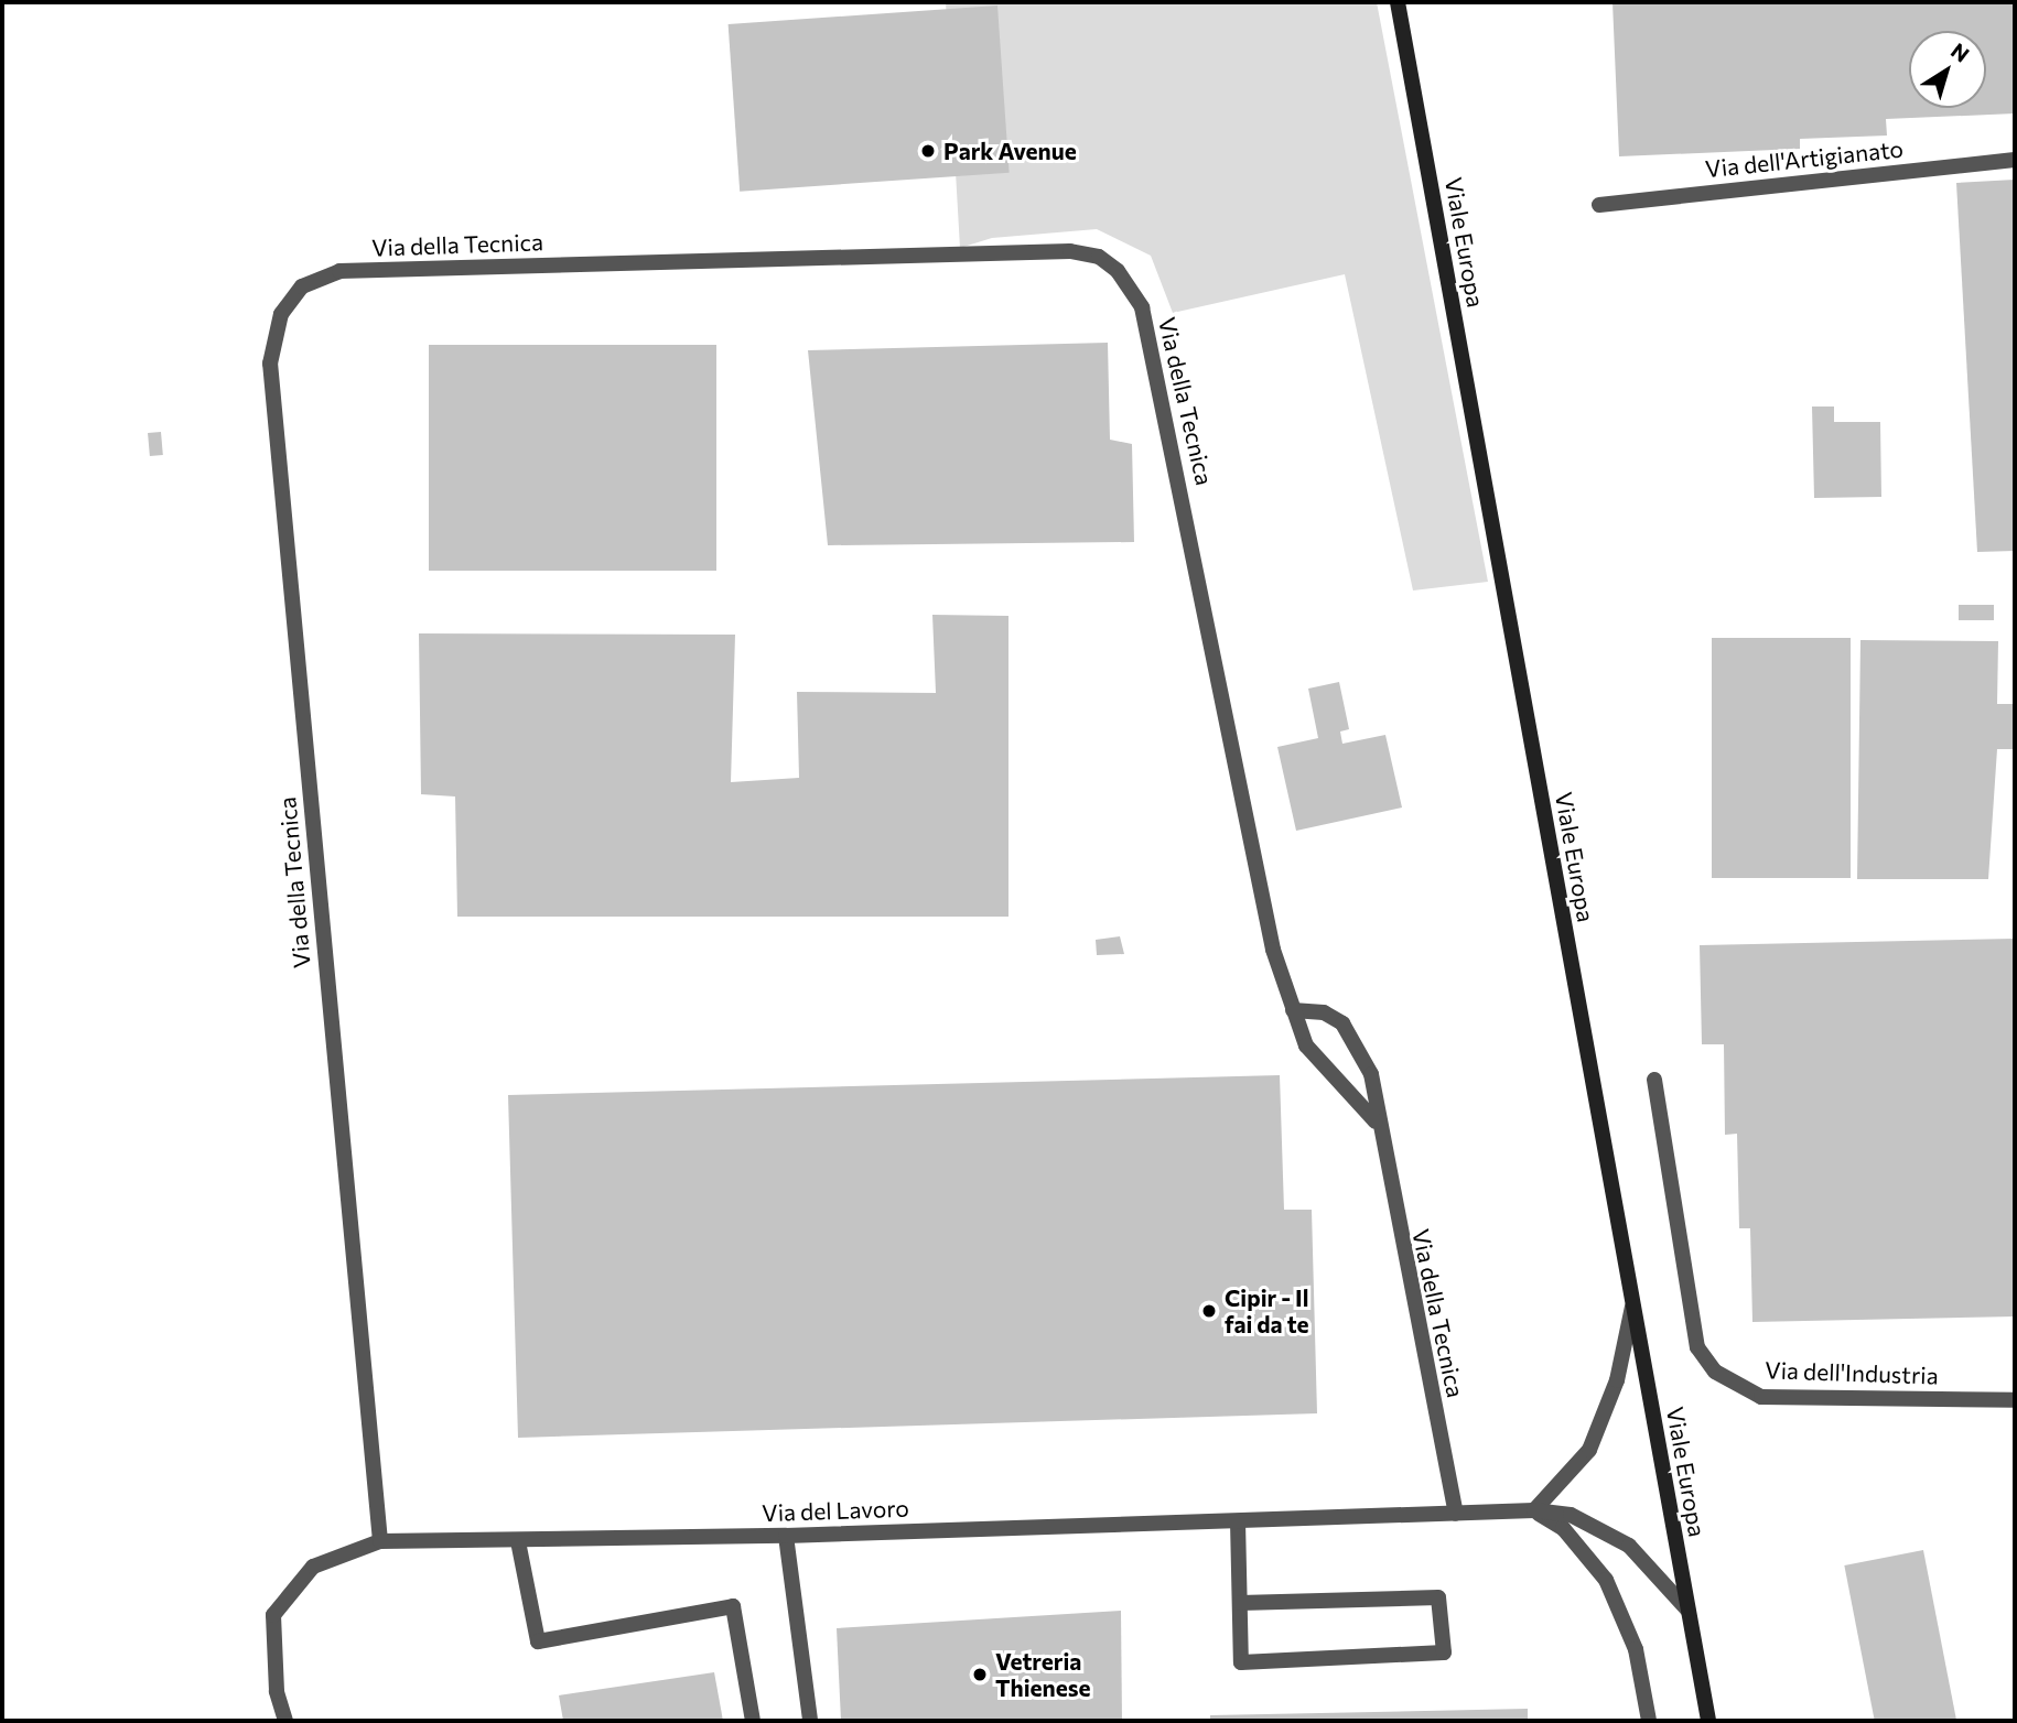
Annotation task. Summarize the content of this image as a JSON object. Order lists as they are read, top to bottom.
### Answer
{
  "streets": {
    "main road": ["Viale Europa"],
    "street": [
      "Via dell'Artigianato",
      "Via della Tecnica",
      "Via dell'Industria",
      "Via del Lavoro"
    ]
  },
  "crossings": [
    ["Viale Europa", "Via del Lavoro"],
    ["Via della Tecnica", "Via del Lavoro"]
  ],
  "places": ["Park Avenue", "Cipir - Il fai da te", "Vetreria Thienese"],
  "north": "top right"
}
